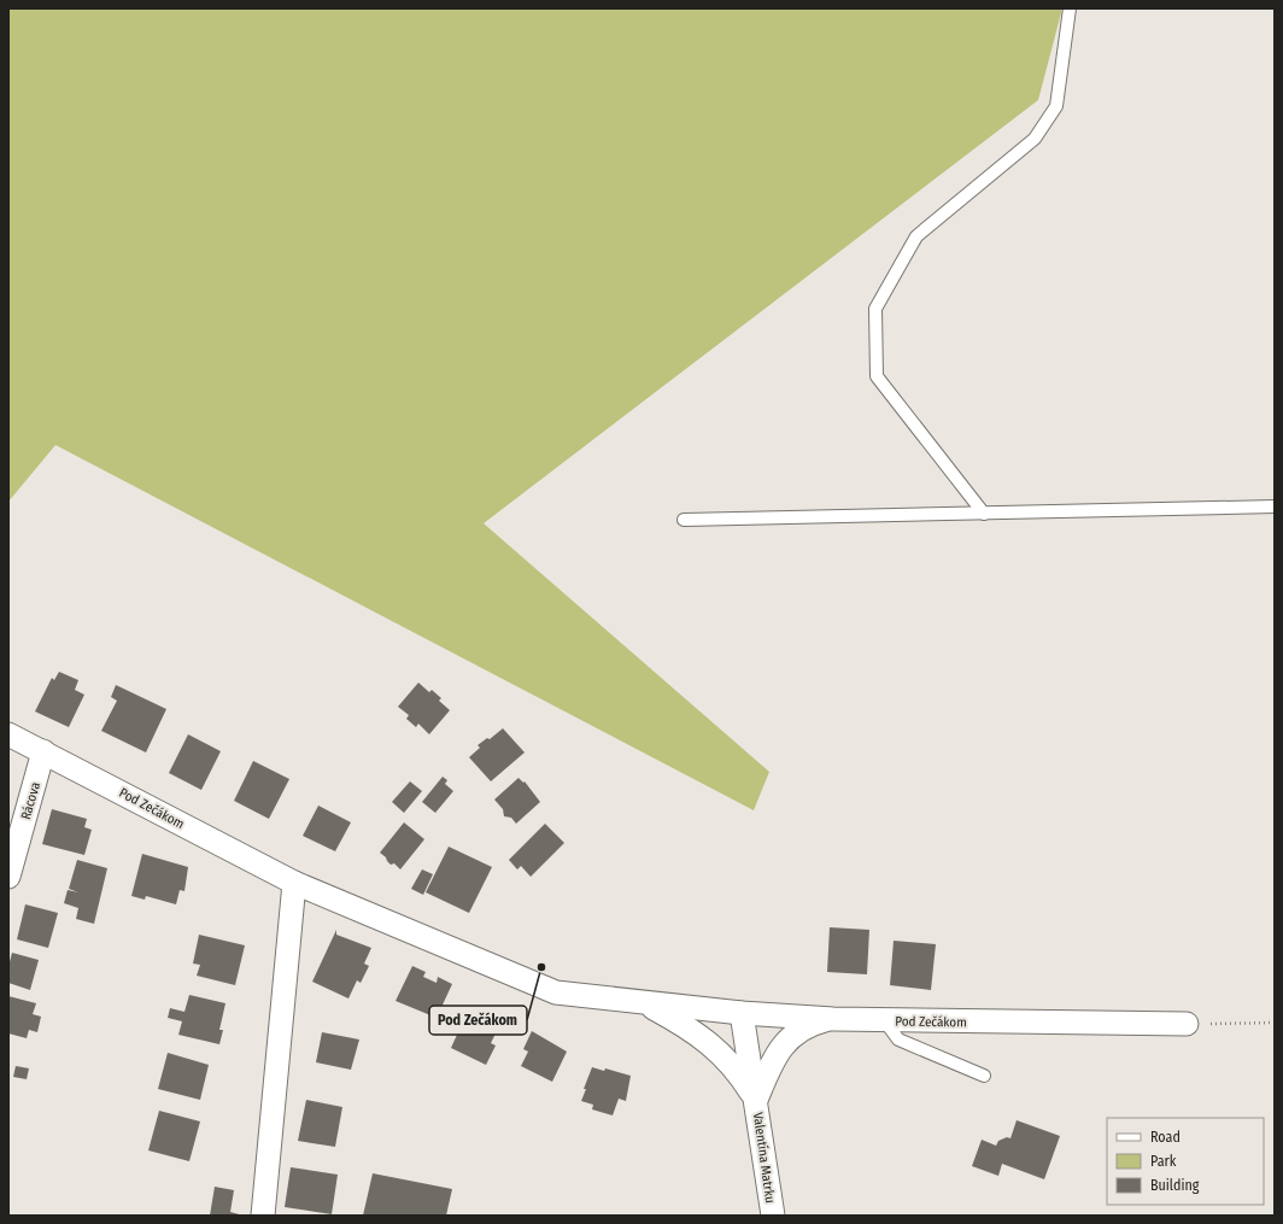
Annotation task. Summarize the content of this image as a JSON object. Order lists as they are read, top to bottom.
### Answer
{
  "streets": {
    "street": ["Rácova", "Pod Zečákom", "Valentína Matrku"]
  },
  "crossings": [
    ["Rácova", "Pod Zečákom"],
    ["Pod Zečákom", "Valentína Matrku"]
  ],
  "places": ["Pod Zečákom"],
  "legend": ["Road", "Park", "Building"]
}
